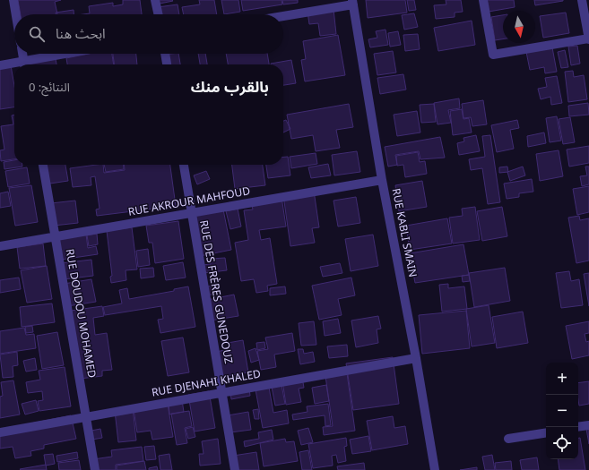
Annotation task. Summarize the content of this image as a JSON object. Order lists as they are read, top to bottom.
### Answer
{
  "streets": {
    "street": [
      "RUE AKROUR MAHFOUD",
      "RUE KABLI SMAIN",
      "RUE DES FRÈRES GUNEDOUZ",
      "RUE DOUDOU MOHAMED",
      "RUE DJENAHI KHALED"
    ]
  },
  "crossings": [
    ["RUE AKROUR MAHFOUD", "RUE KABLI SMAIN"],
    ["RUE AKROUR MAHFOUD", "RUE DES FRÈRES GUNEDOUZ"],
    ["RUE AKROUR MAHFOUD", "RUE DOUDOU MOHAMED"],
    ["RUE KABLI SMAIN", "RUE DJENAHI KHALED"],
    ["RUE DES FRÈRES GUNEDOUZ", "RUE DJENAHI KHALED"],
    ["RUE DOUDOU MOHAMED", "RUE DJENAHI KHALED"]
  ],
  "north": "bottom",
  "page": {
    "search": "ابحث هنا",
    "heading": ["بالقرب منك", "النتائج: 0"],
    "map_buttons": ["+", "−"]
  }
}
